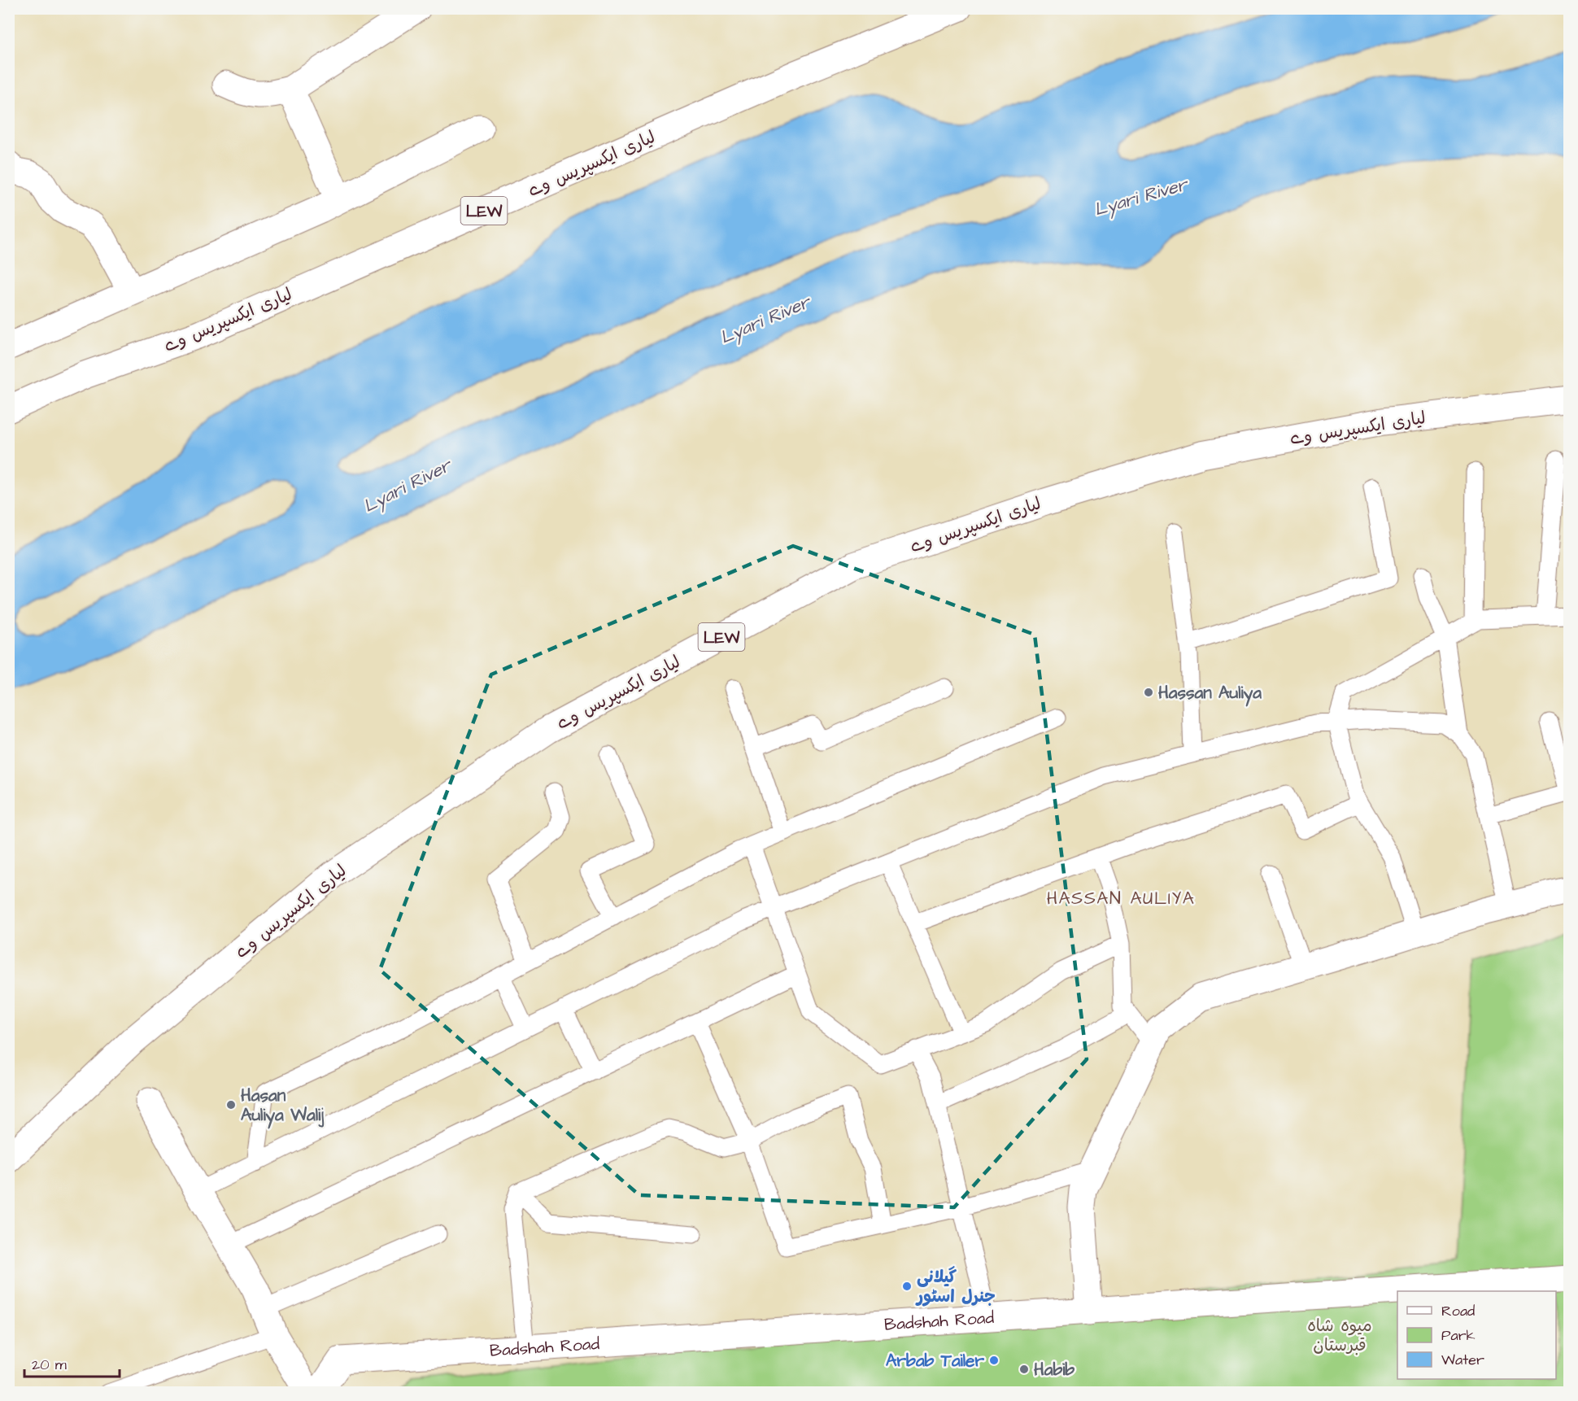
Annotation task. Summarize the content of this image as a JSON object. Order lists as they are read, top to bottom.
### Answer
{
  "streets": {
    "main road": ["لیاری ایکسپریس وے", "LEW", "Badshah Road"]
  },
  "districts": ["HASSAN AULIYA"],
  "water": ["Lyari River"],
  "parks": ["میوہ شاہ قبرستان"],
  "places": [
    "Hassan Auliya",
    "Hasan Auliya Walij",
    "گیلانی جنرل اسٹور",
    "Arbab Tailer",
    "Habib"
  ],
  "legend": ["Road", "Park", "Water"],
  "scale_bar": "20 m"
}
